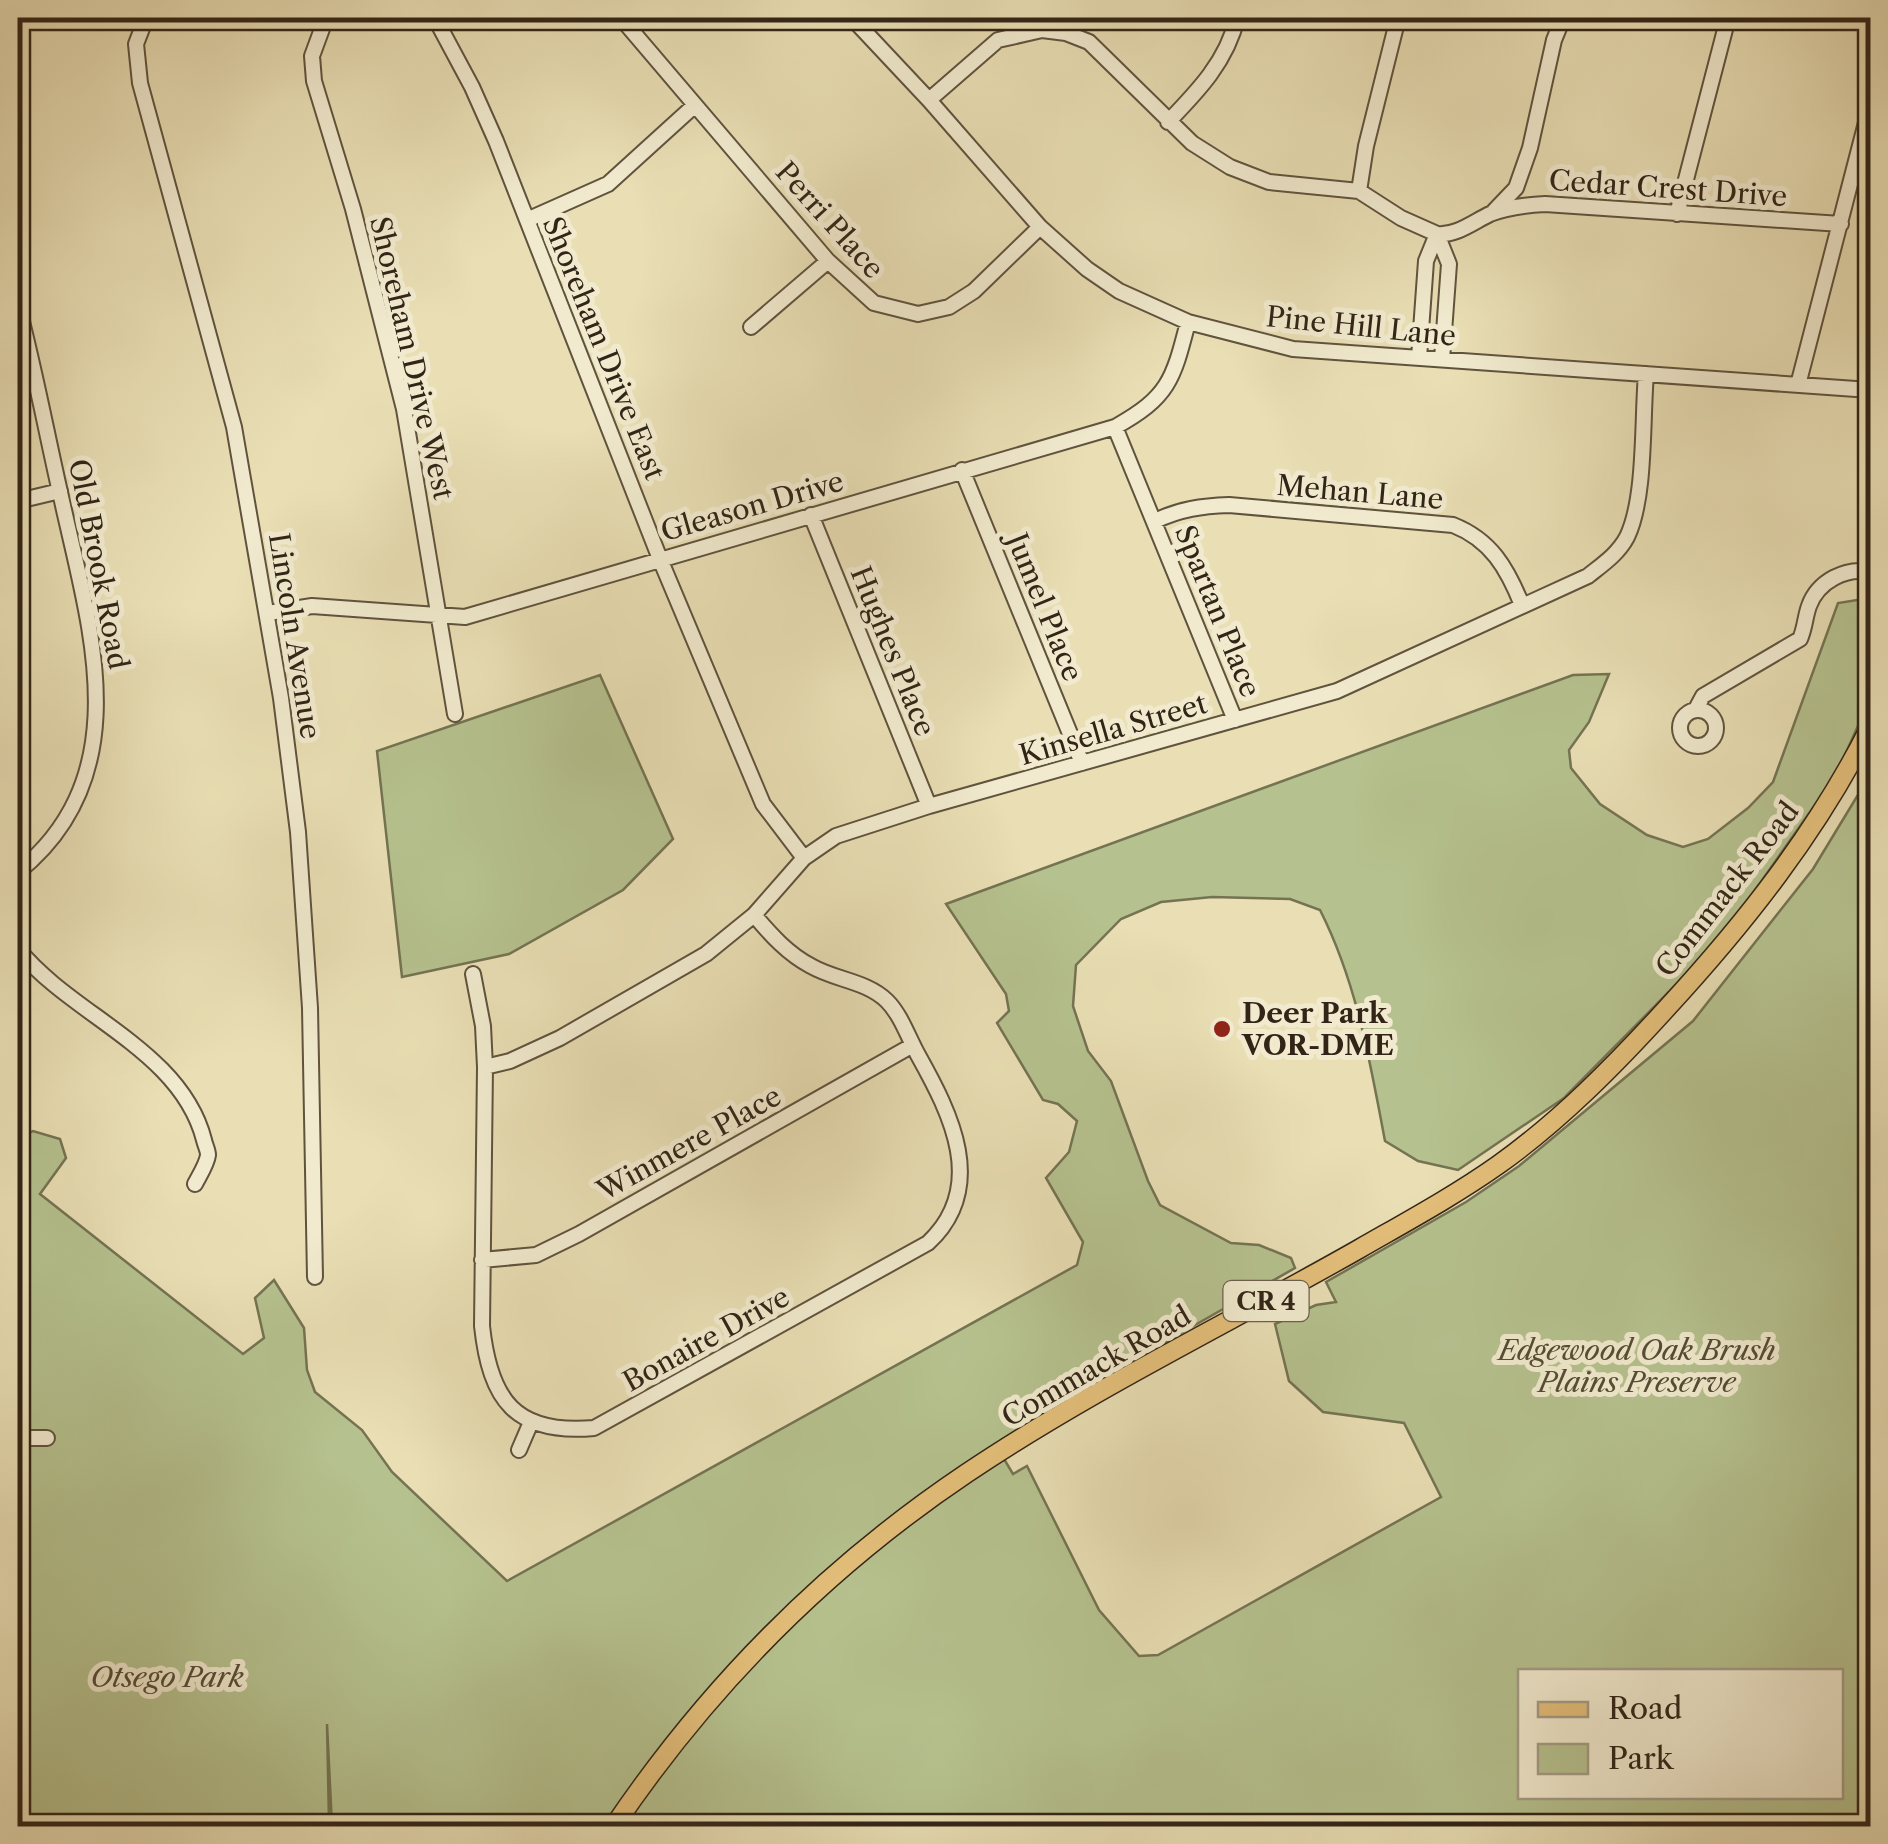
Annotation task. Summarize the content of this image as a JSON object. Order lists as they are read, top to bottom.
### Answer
{
  "streets": {
    "main road": ["Commack Road", "CR 4"],
    "street": [
      "Cedar Crest Drive",
      "Perri Place",
      "Pine Hill Lane",
      "Shoreham Drive East",
      "Shoreham Drive West",
      "Mehan Lane",
      "Gleason Drive",
      "Old Brook Road",
      "Jumel Place",
      "Spartan Place",
      "Lincoln Avenue",
      "Hughes Place",
      "Kinsella Street",
      "Winmere Place",
      "Bonaire Drive"
    ]
  },
  "crossings": [
    ["Perri Place", "Pine Hill Lane"],
    ["Pine Hill Lane", "Gleason Drive"],
    ["Pine Hill Lane", "Kinsella Street"],
    ["Shoreham Drive East", "Gleason Drive"],
    ["Shoreham Drive East", "Kinsella Street"],
    ["Shoreham Drive West", "Gleason Drive"],
    ["Mehan Lane", "Spartan Place"],
    ["Mehan Lane", "Kinsella Street"],
    ["Gleason Drive", "Jumel Place"],
    ["Gleason Drive", "Spartan Place"],
    ["Gleason Drive", "Lincoln Avenue"],
    ["Gleason Drive", "Hughes Place"],
    ["Jumel Place", "Kinsella Street"],
    ["Spartan Place", "Kinsella Street"],
    ["Hughes Place", "Kinsella Street"],
    ["Kinsella Street", "Bonaire Drive"],
    ["Winmere Place", "Bonaire Drive"]
  ],
  "parks": ["Edgewood Oak Brush Plains Preserve", "Otsego Park"],
  "places": ["Deer Park VOR-DME"],
  "legend": ["Road", "Park"]
}
